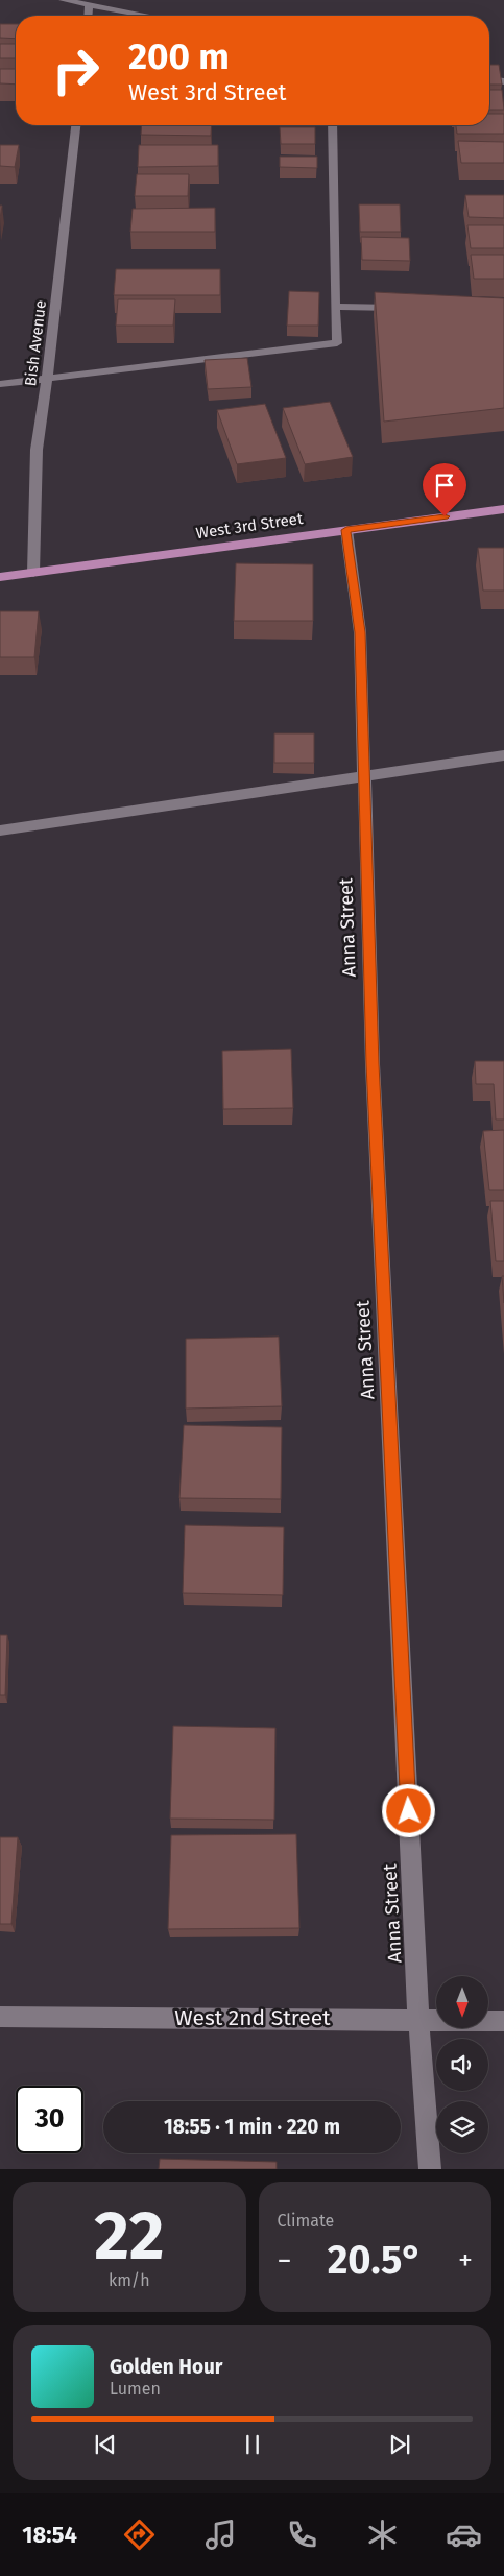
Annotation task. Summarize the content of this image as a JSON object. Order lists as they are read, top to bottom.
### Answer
{
  "streets": {
    "main road": ["West 3rd Street"],
    "street": ["Bish Avenue", "Anna Street", "West 2nd Street"]
  },
  "crossings": [
    ["Bish Avenue", "West 3rd Street"],
    ["West 3rd Street", "Anna Street"],
    ["Anna Street", "West 2nd Street"]
  ],
  "north": "bottom",
  "page": {
    "turn": ["200 m", "West 3rd Street"],
    "limit": "30",
    "trip": "18:55 · 1 min · 220 m",
    "tile": [
      ["22", "km/h"],
      "Climate"
    ],
    "heat": ["−", "20.5°", "+"],
    "song": ["Golden Hour", "Lumen"],
    "tabs": "18:54"
  }
}
